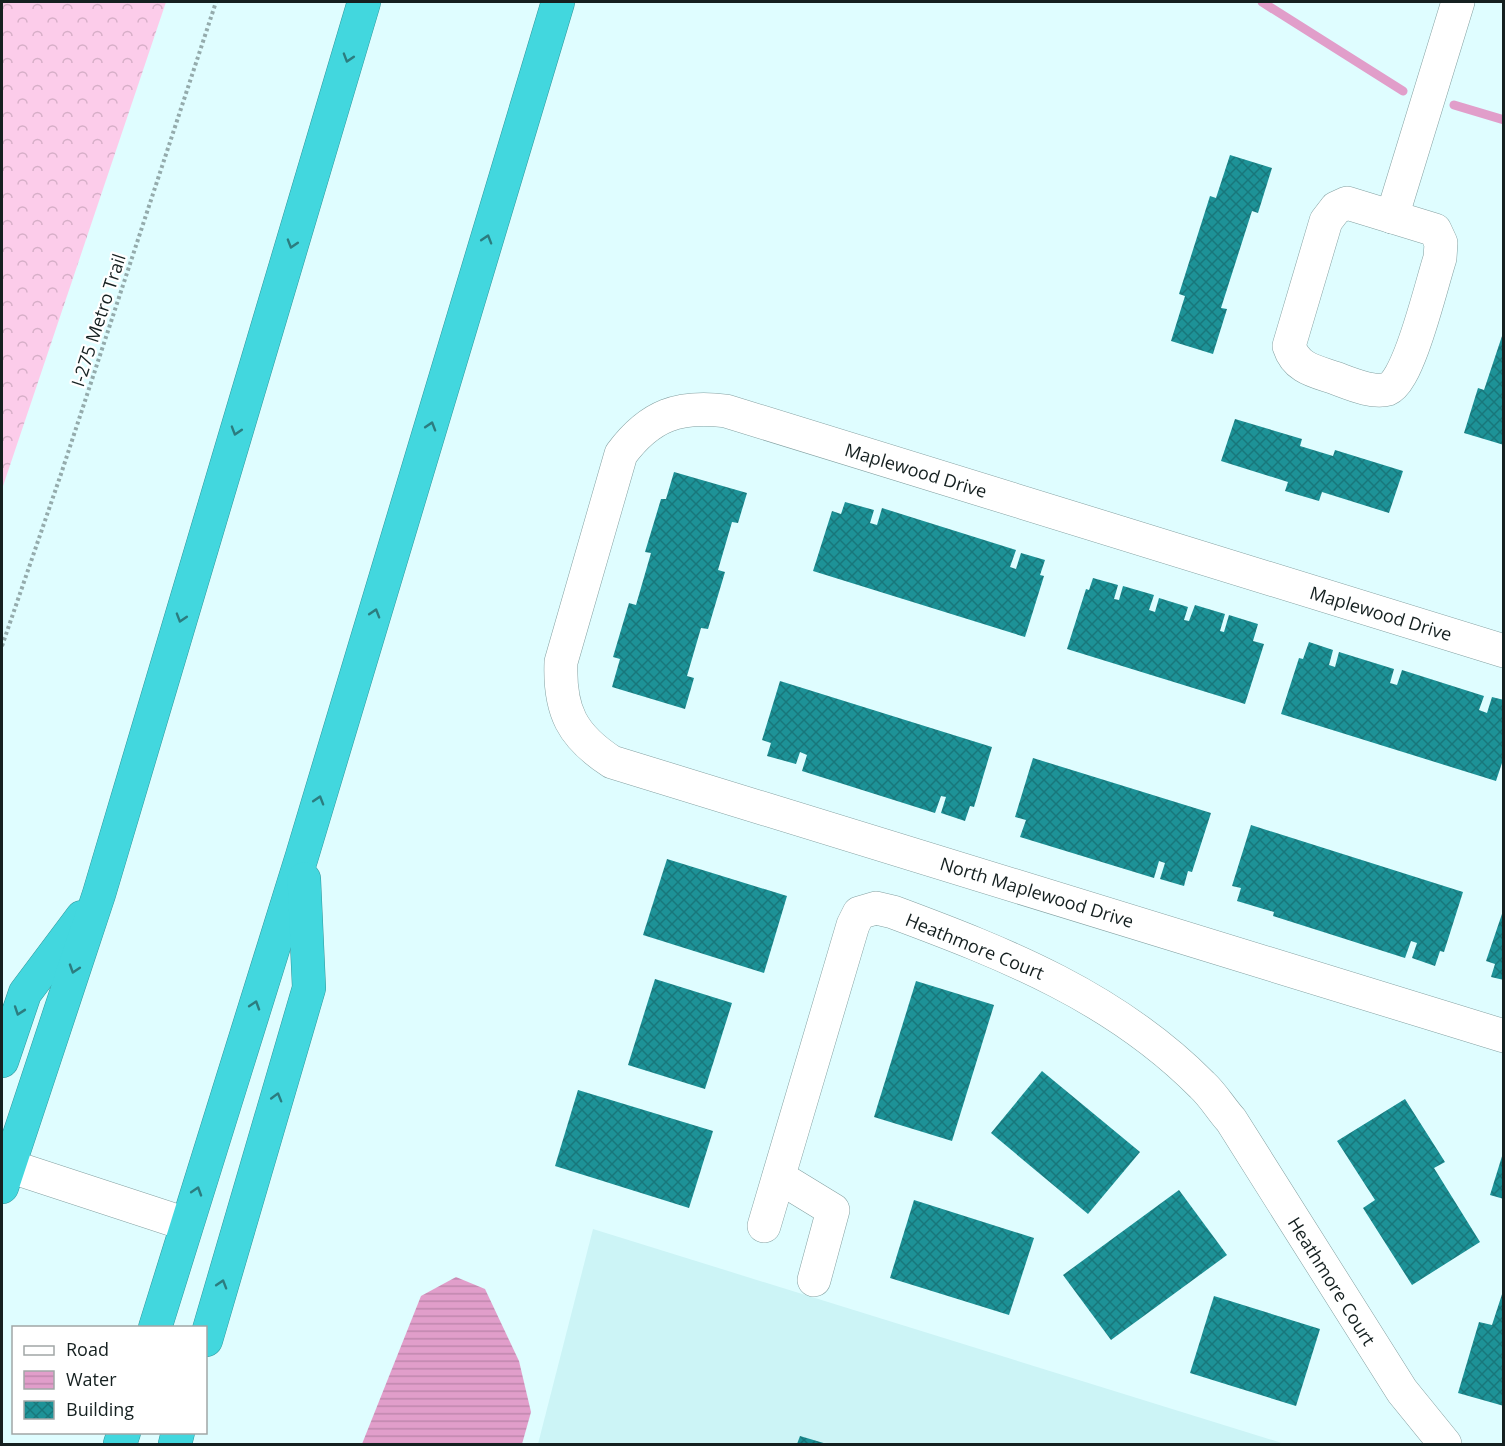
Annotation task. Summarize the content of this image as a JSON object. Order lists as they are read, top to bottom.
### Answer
{
  "streets": {
    "street": ["Maplewood Drive", "North Maplewood Drive", "Heathmore Court"],
    "path": ["I-275 Metro Trail"]
  },
  "crossings": [
    ["Maplewood Drive", "North Maplewood Drive"]
  ],
  "legend": ["Road", "Water", "Building"]
}
